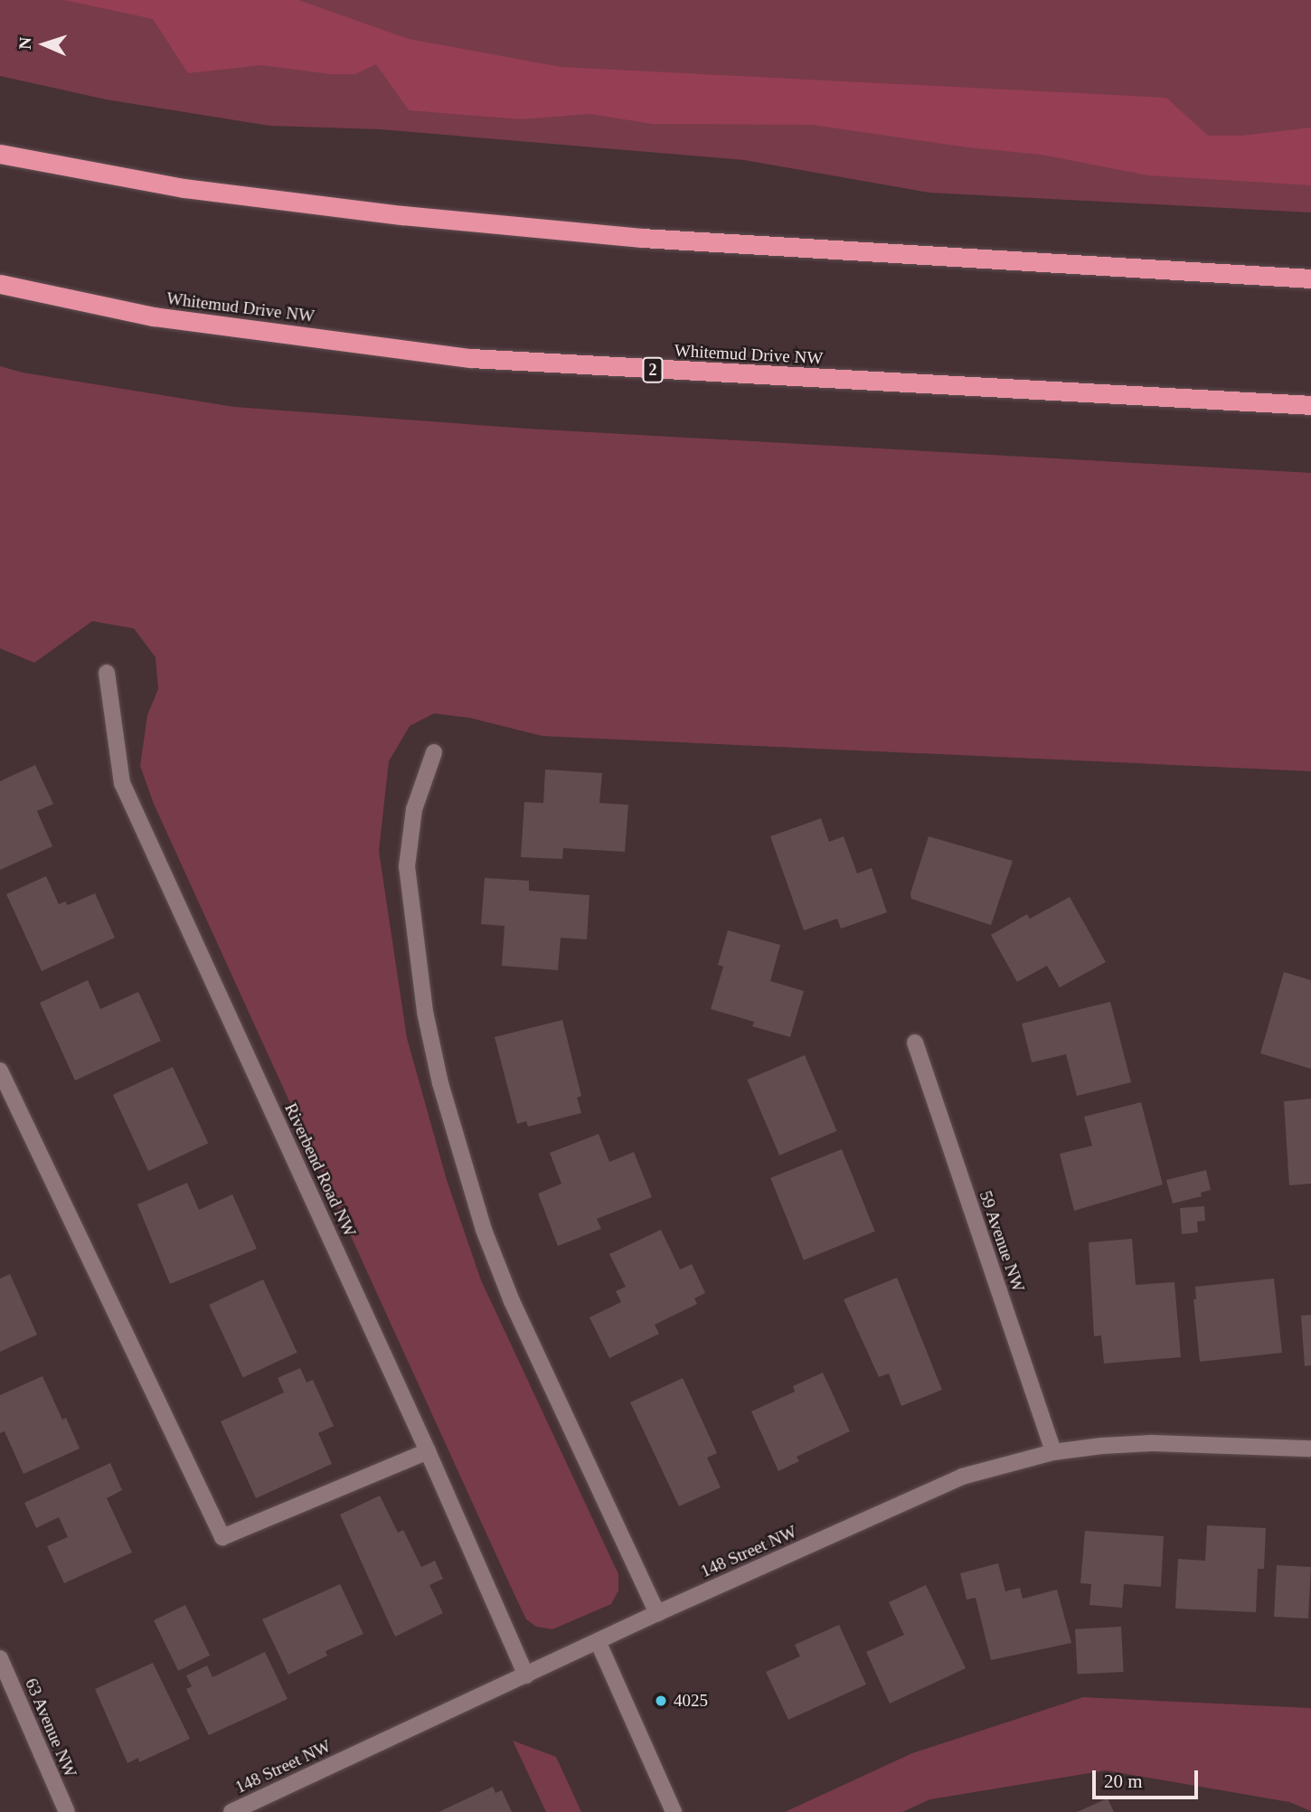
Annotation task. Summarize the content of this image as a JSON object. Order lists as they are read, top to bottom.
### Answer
{
  "streets": {
    "highway": ["Whitemud Drive NW", "2"],
    "street": [
      "Riverbend Road NW",
      "59 Avenue NW",
      "148 Street NW",
      "63 Avenue NW"
    ]
  },
  "crossings": [
    ["Riverbend Road NW", "148 Street NW"],
    ["59 Avenue NW", "148 Street NW"]
  ],
  "places": ["4025"],
  "scale_bar": "20 m",
  "north": "left"
}
